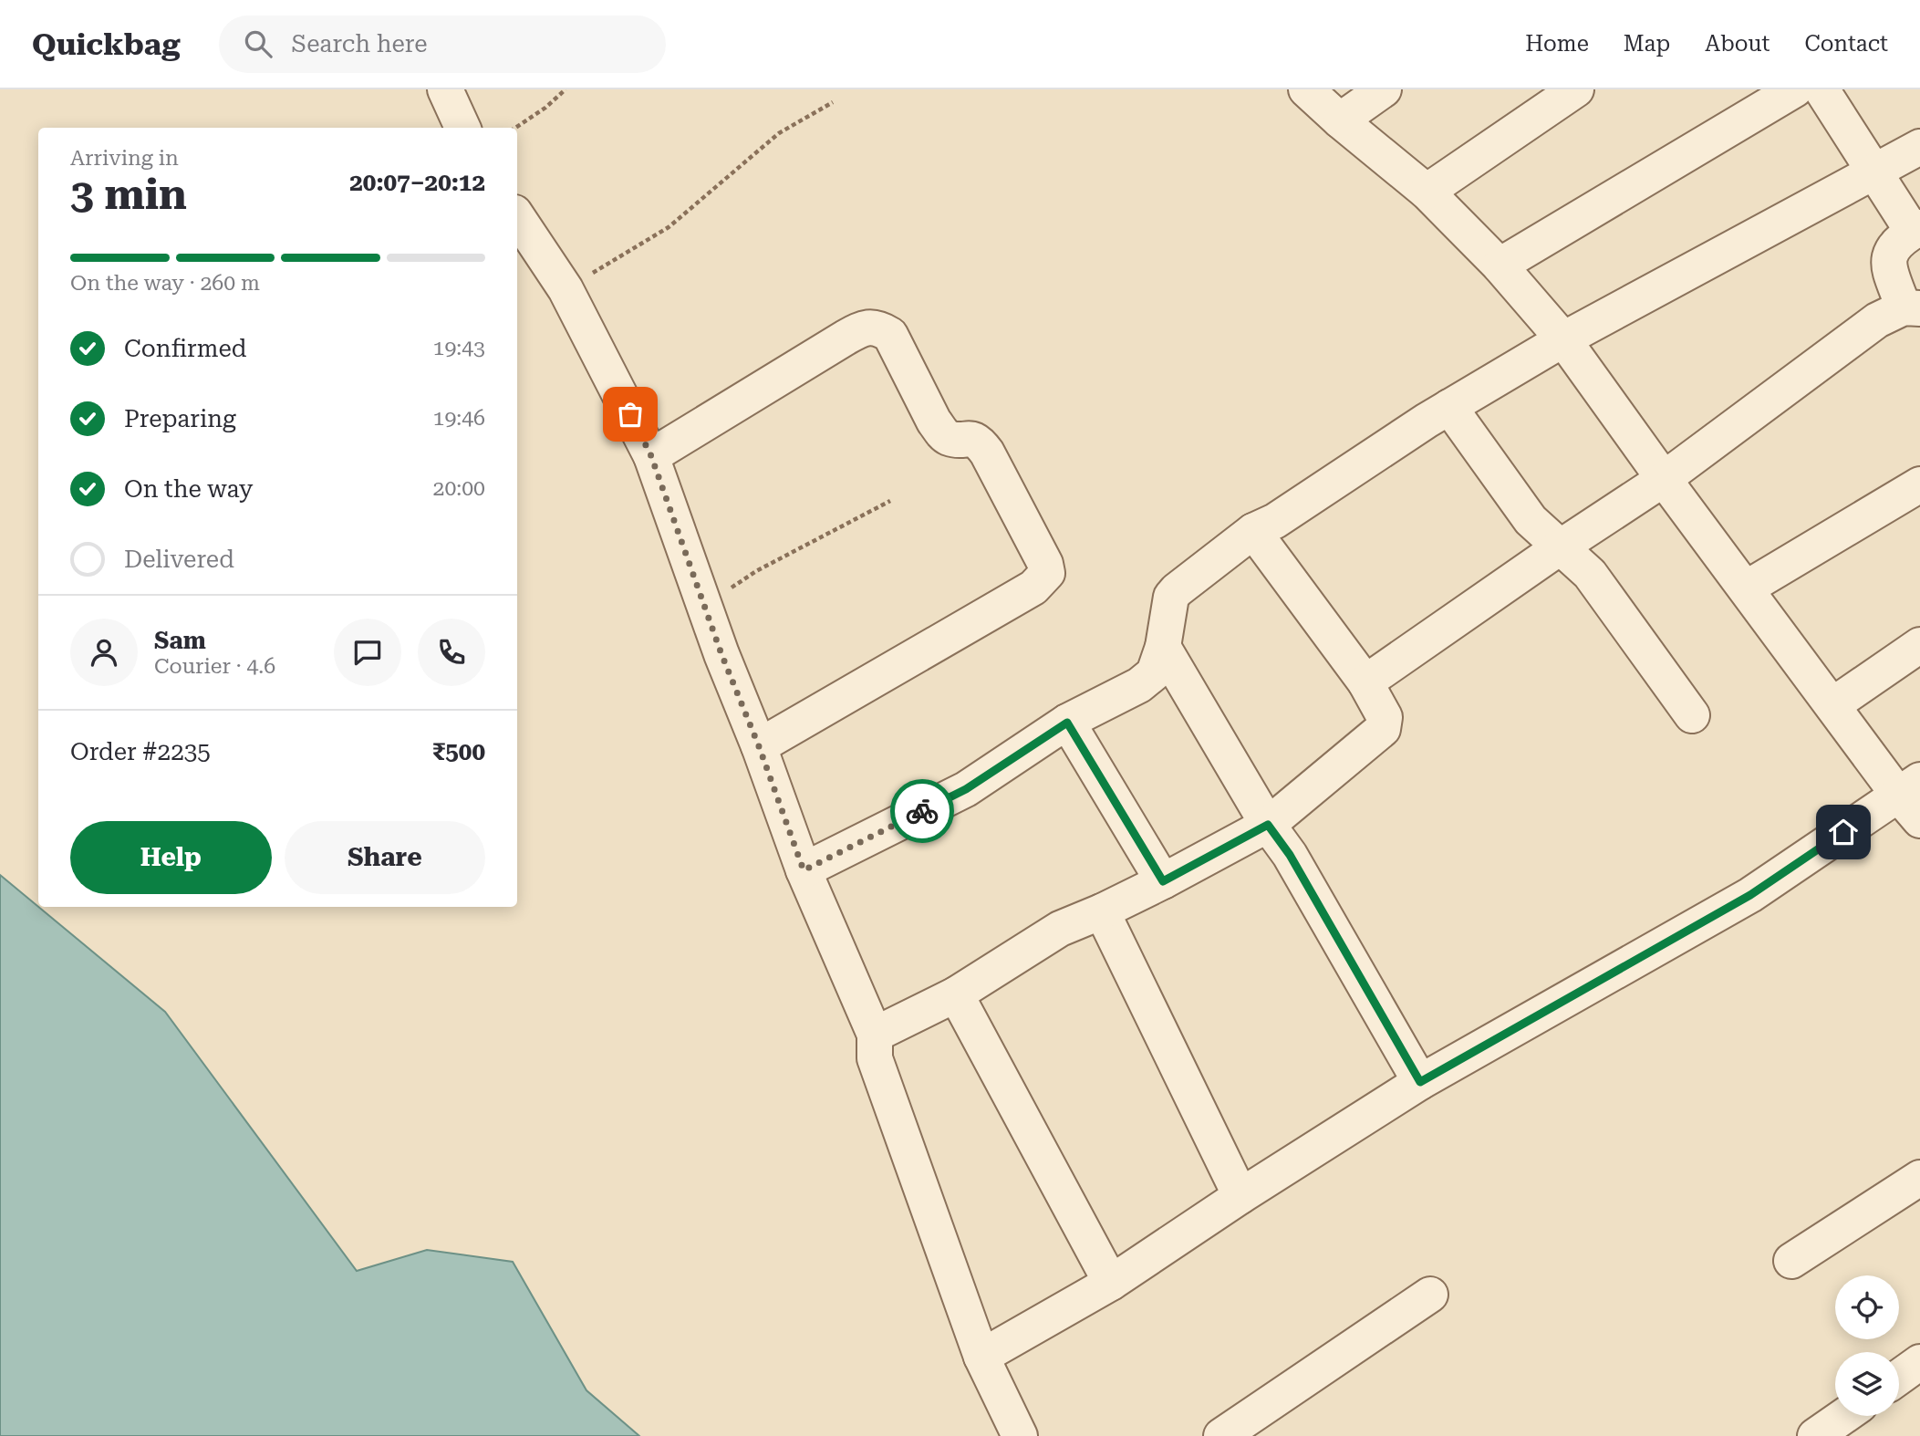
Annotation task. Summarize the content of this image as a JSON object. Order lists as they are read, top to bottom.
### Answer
{
  "page": {
    "header": "Quickbag",
    "search": "Search here",
    "nav": [
      "Home",
      "Map",
      "About",
      "Contact"
    ],
    "heading": ["3 min", "Arriving in", "20:07–20:12"],
    "panel": [
      "Sam",
      "Courier · 4.6",
      "Order #2235",
      "₹500"
    ],
    "bar": "On the way · 260 m",
    "list": [
      ["Confirmed", "19:43"],
      ["Preparing", "19:46"],
      ["On the way", "20:00"],
      "Delivered"
    ],
    "buttons": ["Help", "Share"]
  }
}
